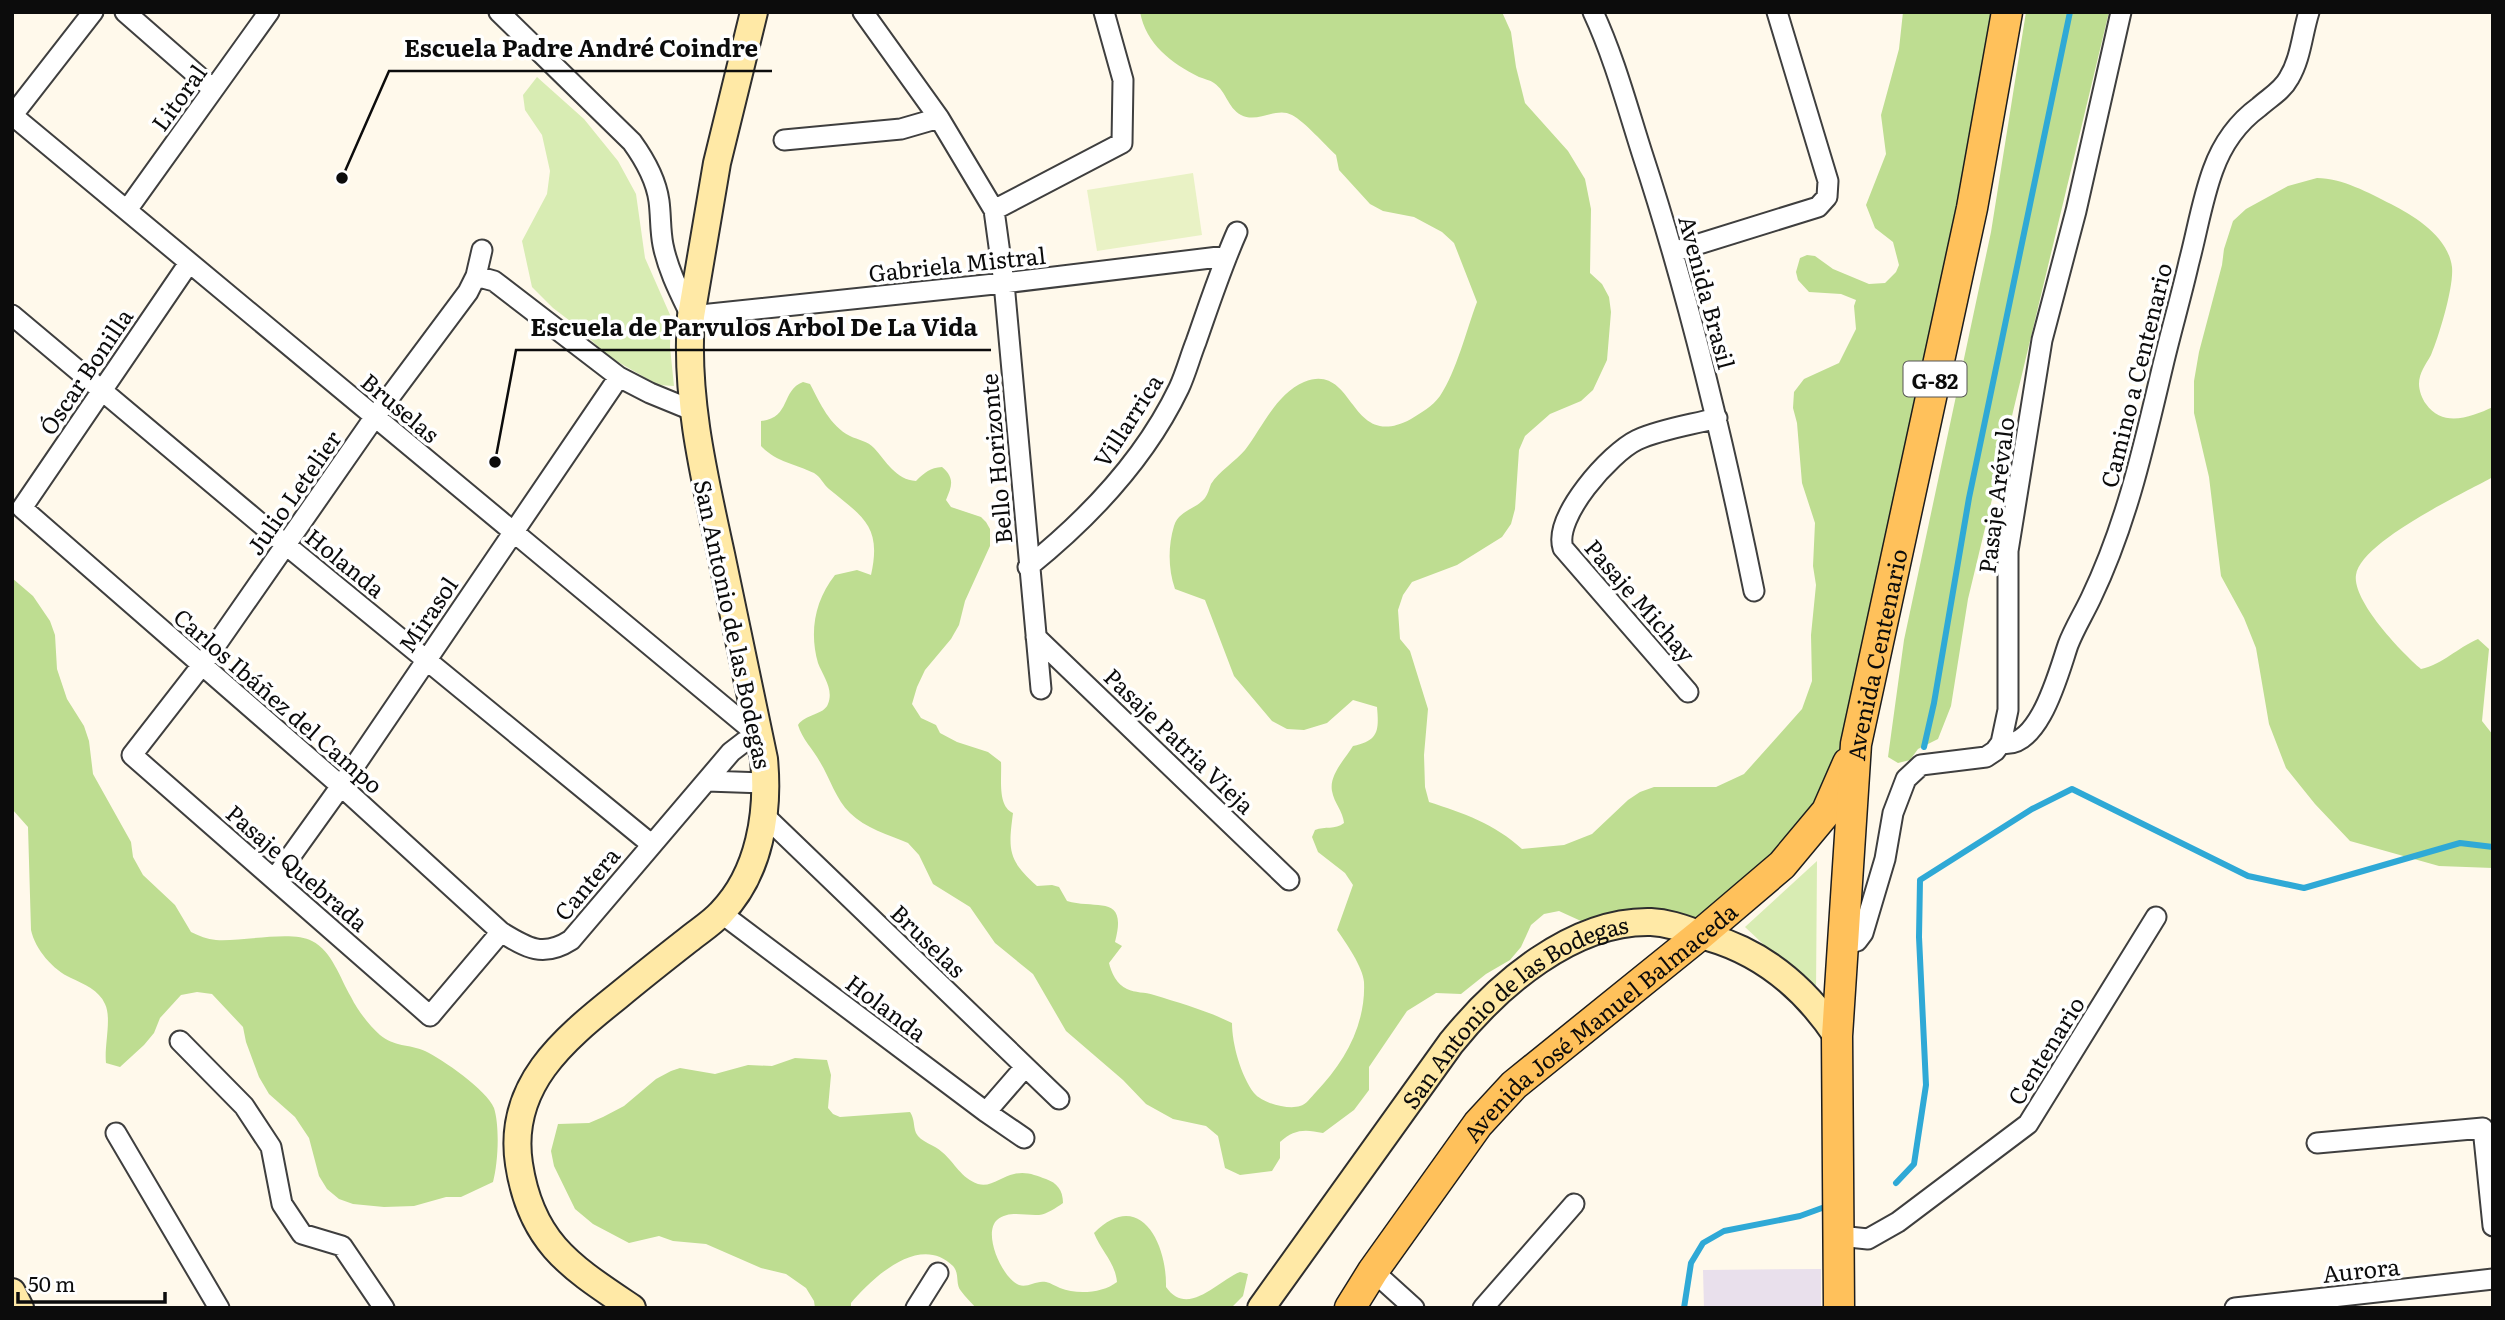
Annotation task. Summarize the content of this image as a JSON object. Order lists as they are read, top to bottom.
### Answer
{
  "streets": {
    "main road": ["G-82", "Avenida Centenario", "Avenida José Manuel Balmaceda"],
    "street": [
      "Litoral",
      "Gabriela Mistral",
      "Avenida Brasil",
      "Óscar Bonilla",
      "Camino a Centenario",
      "Bruselas",
      "Villarrica",
      "Bello Horizonte",
      "Julio Letelier",
      "Pasaje Arévalo",
      "Holanda",
      "Pasaje Michay",
      "Mirasol",
      "San Antonio de las Bodegas",
      "Carlos Ibáñez del Campo",
      "Pasaje Patria Vieja",
      "Pasaje Quebrada",
      "Cantera",
      "Centenario",
      "Aurora"
    ]
  },
  "crossings": [
    ["Litoral", "Bruselas"],
    ["Gabriela Mistral", "Villarrica"],
    ["Gabriela Mistral", "Bello Horizonte"],
    ["Gabriela Mistral", "San Antonio de las Bodegas"],
    ["Avenida Brasil", "Pasaje Michay"],
    ["Óscar Bonilla", "Bruselas"],
    ["Óscar Bonilla", "Holanda"],
    ["Óscar Bonilla", "Carlos Ibáñez del Campo"],
    ["Camino a Centenario", "Pasaje Arévalo"],
    ["Bruselas", "Julio Letelier"],
    ["Bruselas", "Mirasol"],
    ["Bruselas", "San Antonio de las Bodegas"],
    ["Bruselas", "Cantera"],
    ["Villarrica", "Bello Horizonte"],
    ["Bello Horizonte", "Pasaje Patria Vieja"],
    ["Julio Letelier", "Holanda"],
    ["Julio Letelier", "Carlos Ibáñez del Campo"],
    ["Julio Letelier", "Pasaje Quebrada"],
    ["Holanda", "Mirasol"],
    ["Holanda", "San Antonio de las Bodegas"],
    ["Holanda", "Cantera"],
    ["Mirasol", "Carlos Ibáñez del Campo"],
    ["Mirasol", "Pasaje Quebrada"],
    ["San Antonio de las Bodegas", "Avenida Centenario"],
    ["San Antonio de las Bodegas", "Cantera"],
    ["San Antonio de las Bodegas", "Avenida José Manuel Balmaceda"],
    ["Avenida Centenario", "Avenida José Manuel Balmaceda"],
    ["Avenida Centenario", "Centenario"],
    ["Carlos Ibáñez del Campo", "Pasaje Quebrada"],
    ["Carlos Ibáñez del Campo", "Cantera"],
    ["Pasaje Quebrada", "Cantera"]
  ],
  "places": ["Escuela Padre André Coindre", "Escuela de Parvulos Arbol De La Vida"],
  "scale_bar": "50 m"
}
